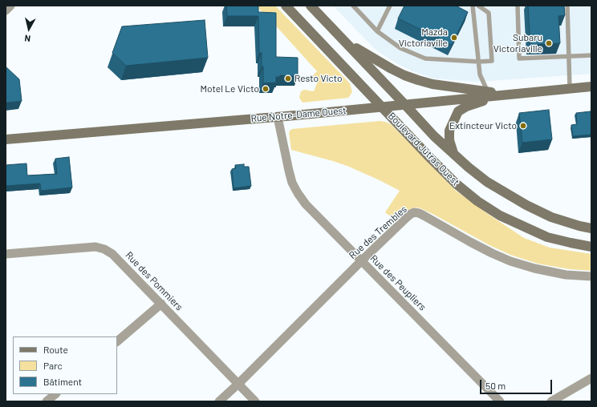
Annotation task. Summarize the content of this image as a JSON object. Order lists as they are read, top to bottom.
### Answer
{
  "streets": {
    "main road": ["Rue Notre-Dame Ouest", "Boulevard Jutras Ouest"],
    "street": ["Rue des Trembles", "Rue des Pommiers", "Rue des Peupliers"]
  },
  "crossings": [
    ["Rue Notre-Dame Ouest", "Boulevard Jutras Ouest"],
    ["Rue Notre-Dame Ouest", "Rue des Peupliers"],
    ["Rue des Trembles", "Rue des Pommiers"],
    ["Rue des Trembles", "Rue des Peupliers"]
  ],
  "places": [
    "Mazda Victoriaville",
    "Subaru Victoriaville",
    "Resto Victo",
    "Motel Le Victo",
    "Extincteur Victo"
  ],
  "legend": ["Route", "Parc", "Bâtiment"],
  "scale_bar": "50 m",
  "north": "bottom"
}
